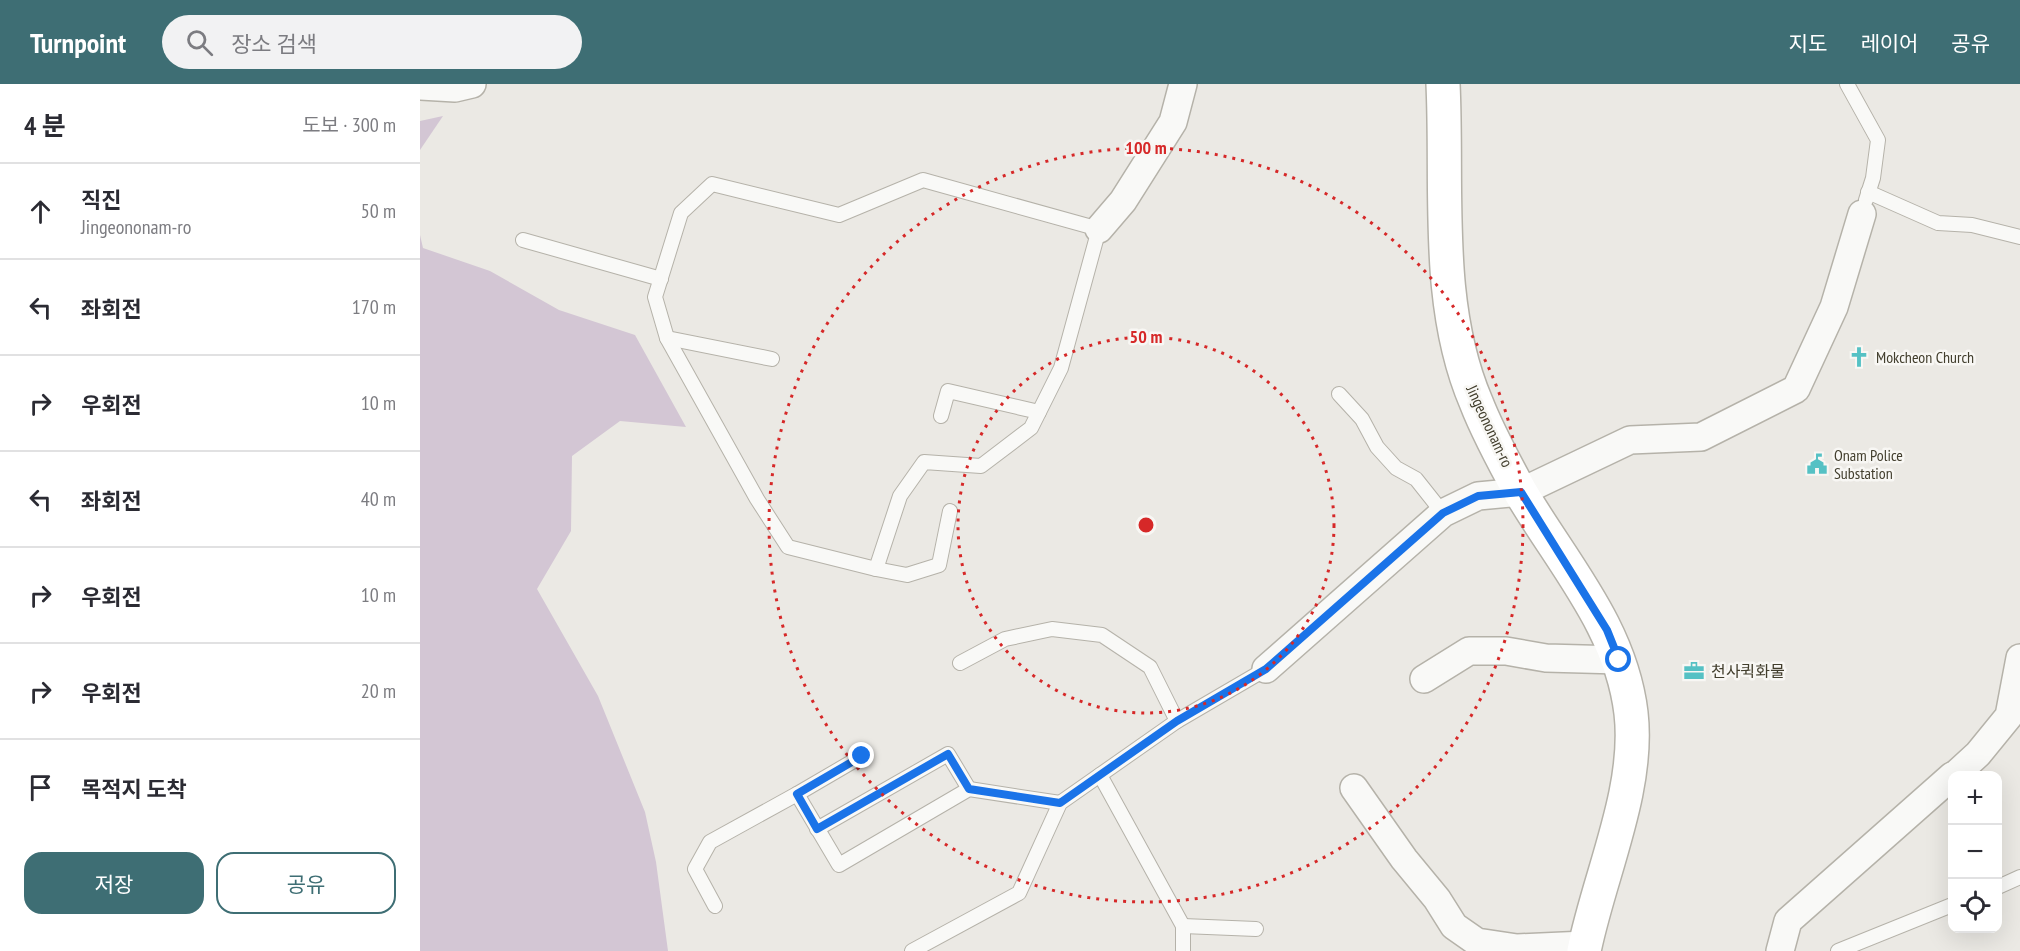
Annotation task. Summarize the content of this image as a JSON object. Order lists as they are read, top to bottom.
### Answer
{
  "streets": {
    "main road": ["Jingeononam-ro"]
  },
  "places": {
    "church": ["Mokcheon Church"],
    "public building": ["Onam Police Substation"],
    "office": ["천사퀵화물"]
  },
  "page": {
    "header": "Turnpoint",
    "search": "장소 검색",
    "nav": ["지도", "레이어", "공유"],
    "heading": ["4 분", "도보 · 300 m"],
    "list": [
      ["직진", "Jingeononam-ro", "50 m"],
      ["좌회전", "170 m"],
      ["우회전", "10 m"],
      ["좌회전", "40 m"],
      ["우회전", "10 m"],
      ["우회전", "20 m"],
      "목적지 도착"
    ],
    "map_buttons": ["+", "−"],
    "buttons": ["저장", "공유"]
  },
  "rings": ["100 m", "50 m"]
}
